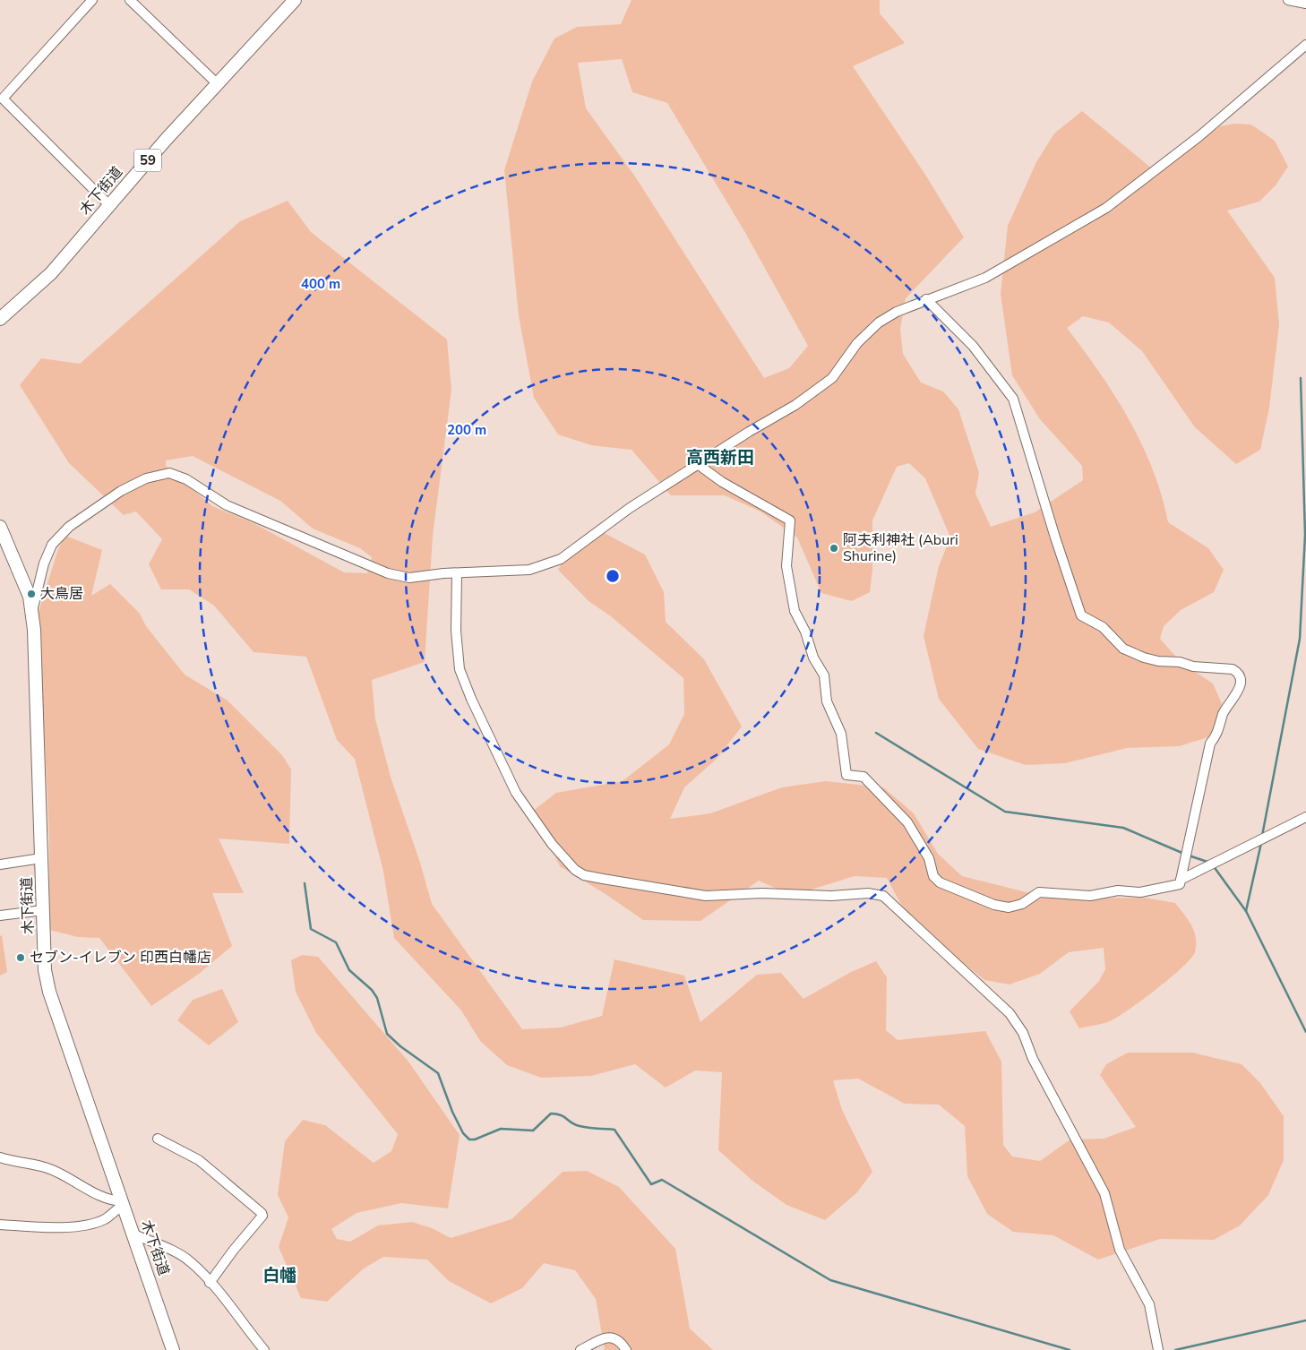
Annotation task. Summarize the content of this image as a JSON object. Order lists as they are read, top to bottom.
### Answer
{
  "streets": {
    "main road": ["59", "木下街道"]
  },
  "districts": ["高西新田", "白幡"],
  "places": ["阿夫利神社 (Aburi Shurine)", "大鳥居", "セブン-イレブン 印西白幡店"],
  "rings": ["400 m", "200 m"]
}
